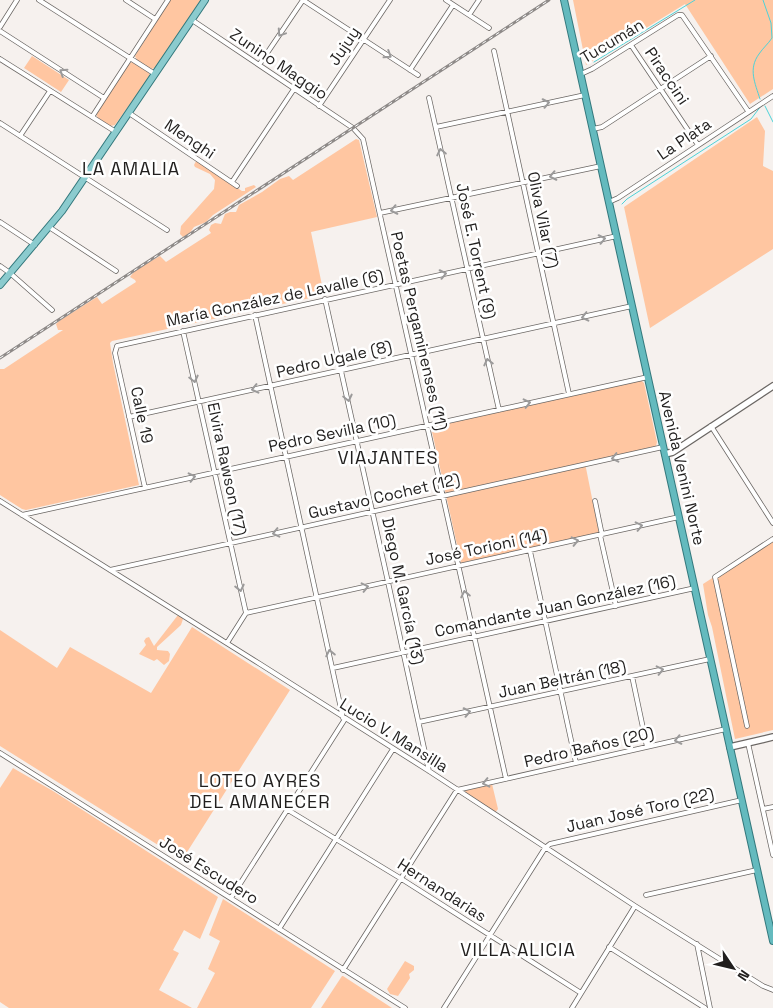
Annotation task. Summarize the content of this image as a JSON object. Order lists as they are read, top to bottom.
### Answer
{
  "streets": {
    "highway": ["Avenida Venini Norte"],
    "street": [
      "Tucumán",
      "Jujuy",
      "Zunino Maggio",
      "Piraccini",
      "Menghi",
      "La Plata",
      "Oliva Vilar (7)",
      "José E. Torrent (9)",
      "María González de Lavalle (6)",
      "Poetas Pergaminenses (11)",
      "Pedro Ugale (8)",
      "Calle 19",
      "Pedro Sevilla (10)",
      "Elvira Rawson (17)",
      "Gustavo Cochet (12)",
      "José Torioni (14)",
      "Diego M. García (13)",
      "Comandante Juan González (16)",
      "Juan Beltrán (18)",
      "Lucio V. Mansilla",
      "Pedro Baños (20)",
      "Juan José Toro (22)",
      "José Escudero",
      "Hernandarias"
    ]
  },
  "crossings": [
    ["Tucumán", "Piraccini"],
    ["Tucumán", "Avenida Venini Norte"],
    ["Jujuy", "Zunino Maggio"],
    ["Zunino Maggio", "Poetas Pergaminenses (11)"],
    ["Piraccini", "La Plata"],
    ["La Plata", "Avenida Venini Norte"],
    ["Oliva Vilar (7)", "María González de Lavalle (6)"],
    ["Oliva Vilar (7)", "Pedro Ugale (8)"],
    ["Oliva Vilar (7)", "Pedro Sevilla (10)"],
    ["José E. Torrent (9)", "María González de Lavalle (6)"],
    ["José E. Torrent (9)", "Pedro Ugale (8)"],
    ["José E. Torrent (9)", "Pedro Sevilla (10)"],
    ["María González de Lavalle (6)", "Poetas Pergaminenses (11)"],
    ["María González de Lavalle (6)", "Calle 19"],
    ["María González de Lavalle (6)", "Avenida Venini Norte"],
    ["María González de Lavalle (6)", "Elvira Rawson (17)"],
    ["María González de Lavalle (6)", "Diego M. García (13)"],
    ["Poetas Pergaminenses (11)", "Pedro Ugale (8)"],
    ["Poetas Pergaminenses (11)", "Pedro Sevilla (10)"],
    ["Poetas Pergaminenses (11)", "Gustavo Cochet (12)"],
    ["Poetas Pergaminenses (11)", "José Torioni (14)"],
    ["Poetas Pergaminenses (11)", "Comandante Juan González (16)"],
    ["Poetas Pergaminenses (11)", "Juan Beltrán (18)"],
    ["Poetas Pergaminenses (11)", "Pedro Baños (20)"],
    ["Pedro Ugale (8)", "Calle 19"],
    ["Pedro Ugale (8)", "Avenida Venini Norte"],
    ["Pedro Ugale (8)", "Elvira Rawson (17)"],
    ["Pedro Ugale (8)", "Diego M. García (13)"],
    ["Calle 19", "Pedro Sevilla (10)"],
    ["Pedro Sevilla (10)", "Avenida Venini Norte"],
    ["Pedro Sevilla (10)", "Elvira Rawson (17)"],
    ["Pedro Sevilla (10)", "Diego M. García (13)"],
    ["Pedro Sevilla (10)", "Lucio V. Mansilla"],
    ["Avenida Venini Norte", "Gustavo Cochet (12)"],
    ["Avenida Venini Norte", "José Torioni (14)"],
    ["Avenida Venini Norte", "Comandante Juan González (16)"],
    ["Avenida Venini Norte", "Juan Beltrán (18)"],
    ["Avenida Venini Norte", "Pedro Baños (20)"],
    ["Avenida Venini Norte", "Juan José Toro (22)"],
    ["Elvira Rawson (17)", "Gustavo Cochet (12)"],
    ["Elvira Rawson (17)", "José Torioni (14)"],
    ["Gustavo Cochet (12)", "Diego M. García (13)"],
    ["Gustavo Cochet (12)", "Lucio V. Mansilla"],
    ["José Torioni (14)", "Diego M. García (13)"],
    ["Diego M. García (13)", "Comandante Juan González (16)"],
    ["Diego M. García (13)", "Juan Beltrán (18)"],
    ["Diego M. García (13)", "Lucio V. Mansilla"],
    ["Lucio V. Mansilla", "Pedro Baños (20)"],
    ["Lucio V. Mansilla", "Juan José Toro (22)"]
  ],
  "one_way": [
    "José E. Torrent (9)",
    "Elvira Rawson (17)",
    "Gustavo Cochet (12)",
    "José Torioni (14)",
    "Juan Beltrán (18)",
    "Pedro Baños (20)"
  ],
  "districts": [
    "LA AMALIA",
    "VIAJANTES",
    "LOTEO AYRES DEL AMANECER",
    "VILLA ALICIA"
  ],
  "north": "bottom right"
}
